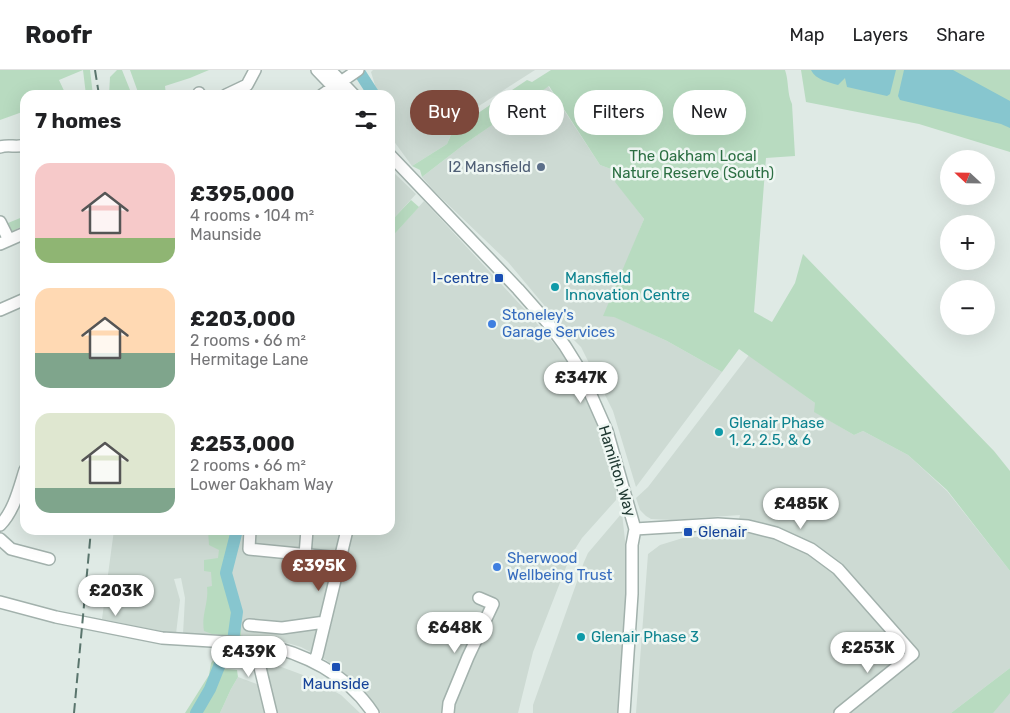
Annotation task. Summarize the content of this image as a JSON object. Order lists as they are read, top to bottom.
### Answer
{
  "streets": {
    "street": ["Hamilton Way"]
  },
  "parks": ["The Oakham Local Nature Reserve (South)"],
  "places": {
    "other": [
      "I2 Mansfield",
      "Mansfield Innovation Centre",
      "Stoneley's Garage Services",
      "Glenair Phase 1, 2, 2.5, & 6",
      "Sherwood Wellbeing Trust",
      "Glenair Phase 3"
    ],
    "transit": ["I-centre", "Glenair", "Maunside"]
  },
  "north": "left",
  "page": {
    "header": "Roofr",
    "nav": ["Map", "Layers", "Share"],
    "chip": [
      "Buy",
      "Rent",
      "Filters",
      "New"
    ],
    "heading": "7 homes",
    "map_buttons": ["+", "−"],
    "list": [
      {
        "name": "£395,000",
        "note": "4 rooms · 104 m² · Maunside"
      },
      {
        "name": "£203,000",
        "note": "2 rooms · 66 m² · Hermitage Lane"
      },
      {
        "name": "£253,000",
        "note": "2 rooms · 66 m² · Lower Oakham Way"
      }
    ],
    "price": [
      "£347K",
      "£485K",
      "£395K",
      "£203K",
      "£648K",
      "£253K",
      "£439K"
    ]
  }
}
